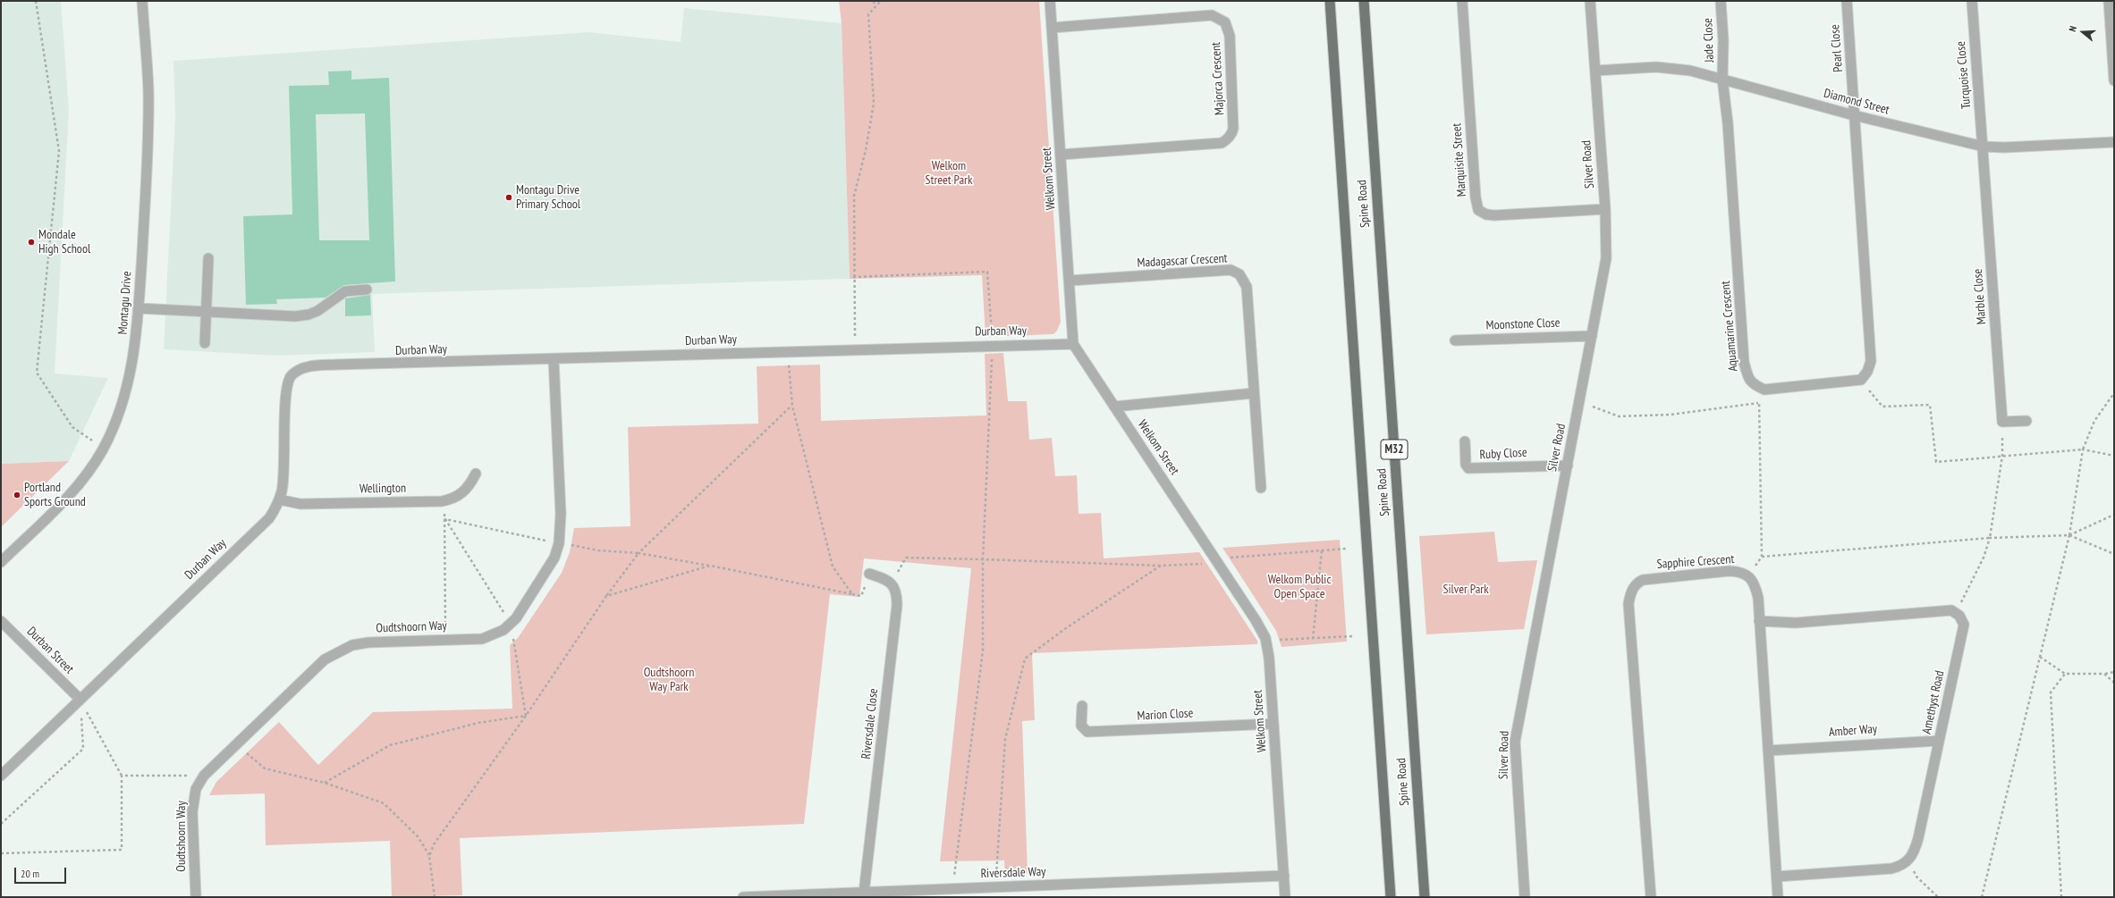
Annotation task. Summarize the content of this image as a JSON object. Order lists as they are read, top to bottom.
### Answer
{
  "streets": {
    "main road": ["Spine Road", "M32"],
    "street": [
      "Jade Close",
      "Pearl Close",
      "Turquoise Close",
      "Majorca Crescent",
      "Diamond Street",
      "Marquisite Street",
      "Silver Road",
      "Welkom Street",
      "Madagascar Crescent",
      "Marble Close",
      "Montagu Drive",
      "Moonstone Close",
      "Aquamarine Crescent",
      "Durban Way",
      "Ruby Close",
      "Wellington",
      "Sapphire Crescent",
      "Oudtshoorn Way",
      "Durban Street",
      "Amethyst Road",
      "Marion Close",
      "Riversdale Close",
      "Amber Way",
      "Riversdale Way"
    ]
  },
  "crossings": [
    ["Jade Close", "Diamond Street"],
    ["Jade Close", "Aquamarine Crescent"],
    ["Pearl Close", "Diamond Street"],
    ["Turquoise Close", "Diamond Street"],
    ["Turquoise Close", "Marble Close"],
    ["Majorca Crescent", "Welkom Street"],
    ["Diamond Street", "Silver Road"],
    ["Diamond Street", "Marble Close"],
    ["Diamond Street", "Aquamarine Crescent"],
    ["Marquisite Street", "Silver Road"],
    ["Silver Road", "Moonstone Close"],
    ["Silver Road", "Ruby Close"],
    ["Welkom Street", "Madagascar Crescent"],
    ["Welkom Street", "Durban Way"],
    ["Welkom Street", "Marion Close"],
    ["Welkom Street", "Riversdale Way"],
    ["Durban Way", "Wellington"],
    ["Durban Way", "Oudtshoorn Way"],
    ["Durban Way", "Durban Street"],
    ["Sapphire Crescent", "Amber Way"],
    ["Amethyst Road", "Amber Way"],
    ["Riversdale Close", "Riversdale Way"]
  ],
  "parks": [
    "Welkom Street Park",
    "Welkom Public Open Space",
    "Silver Park",
    "Oudtshoorn Way Park"
  ],
  "places": ["Montagu Drive Primary School", "Mondale High School", "Portland Sports Ground"],
  "scale_bar": "20 m",
  "north": "left"
}
